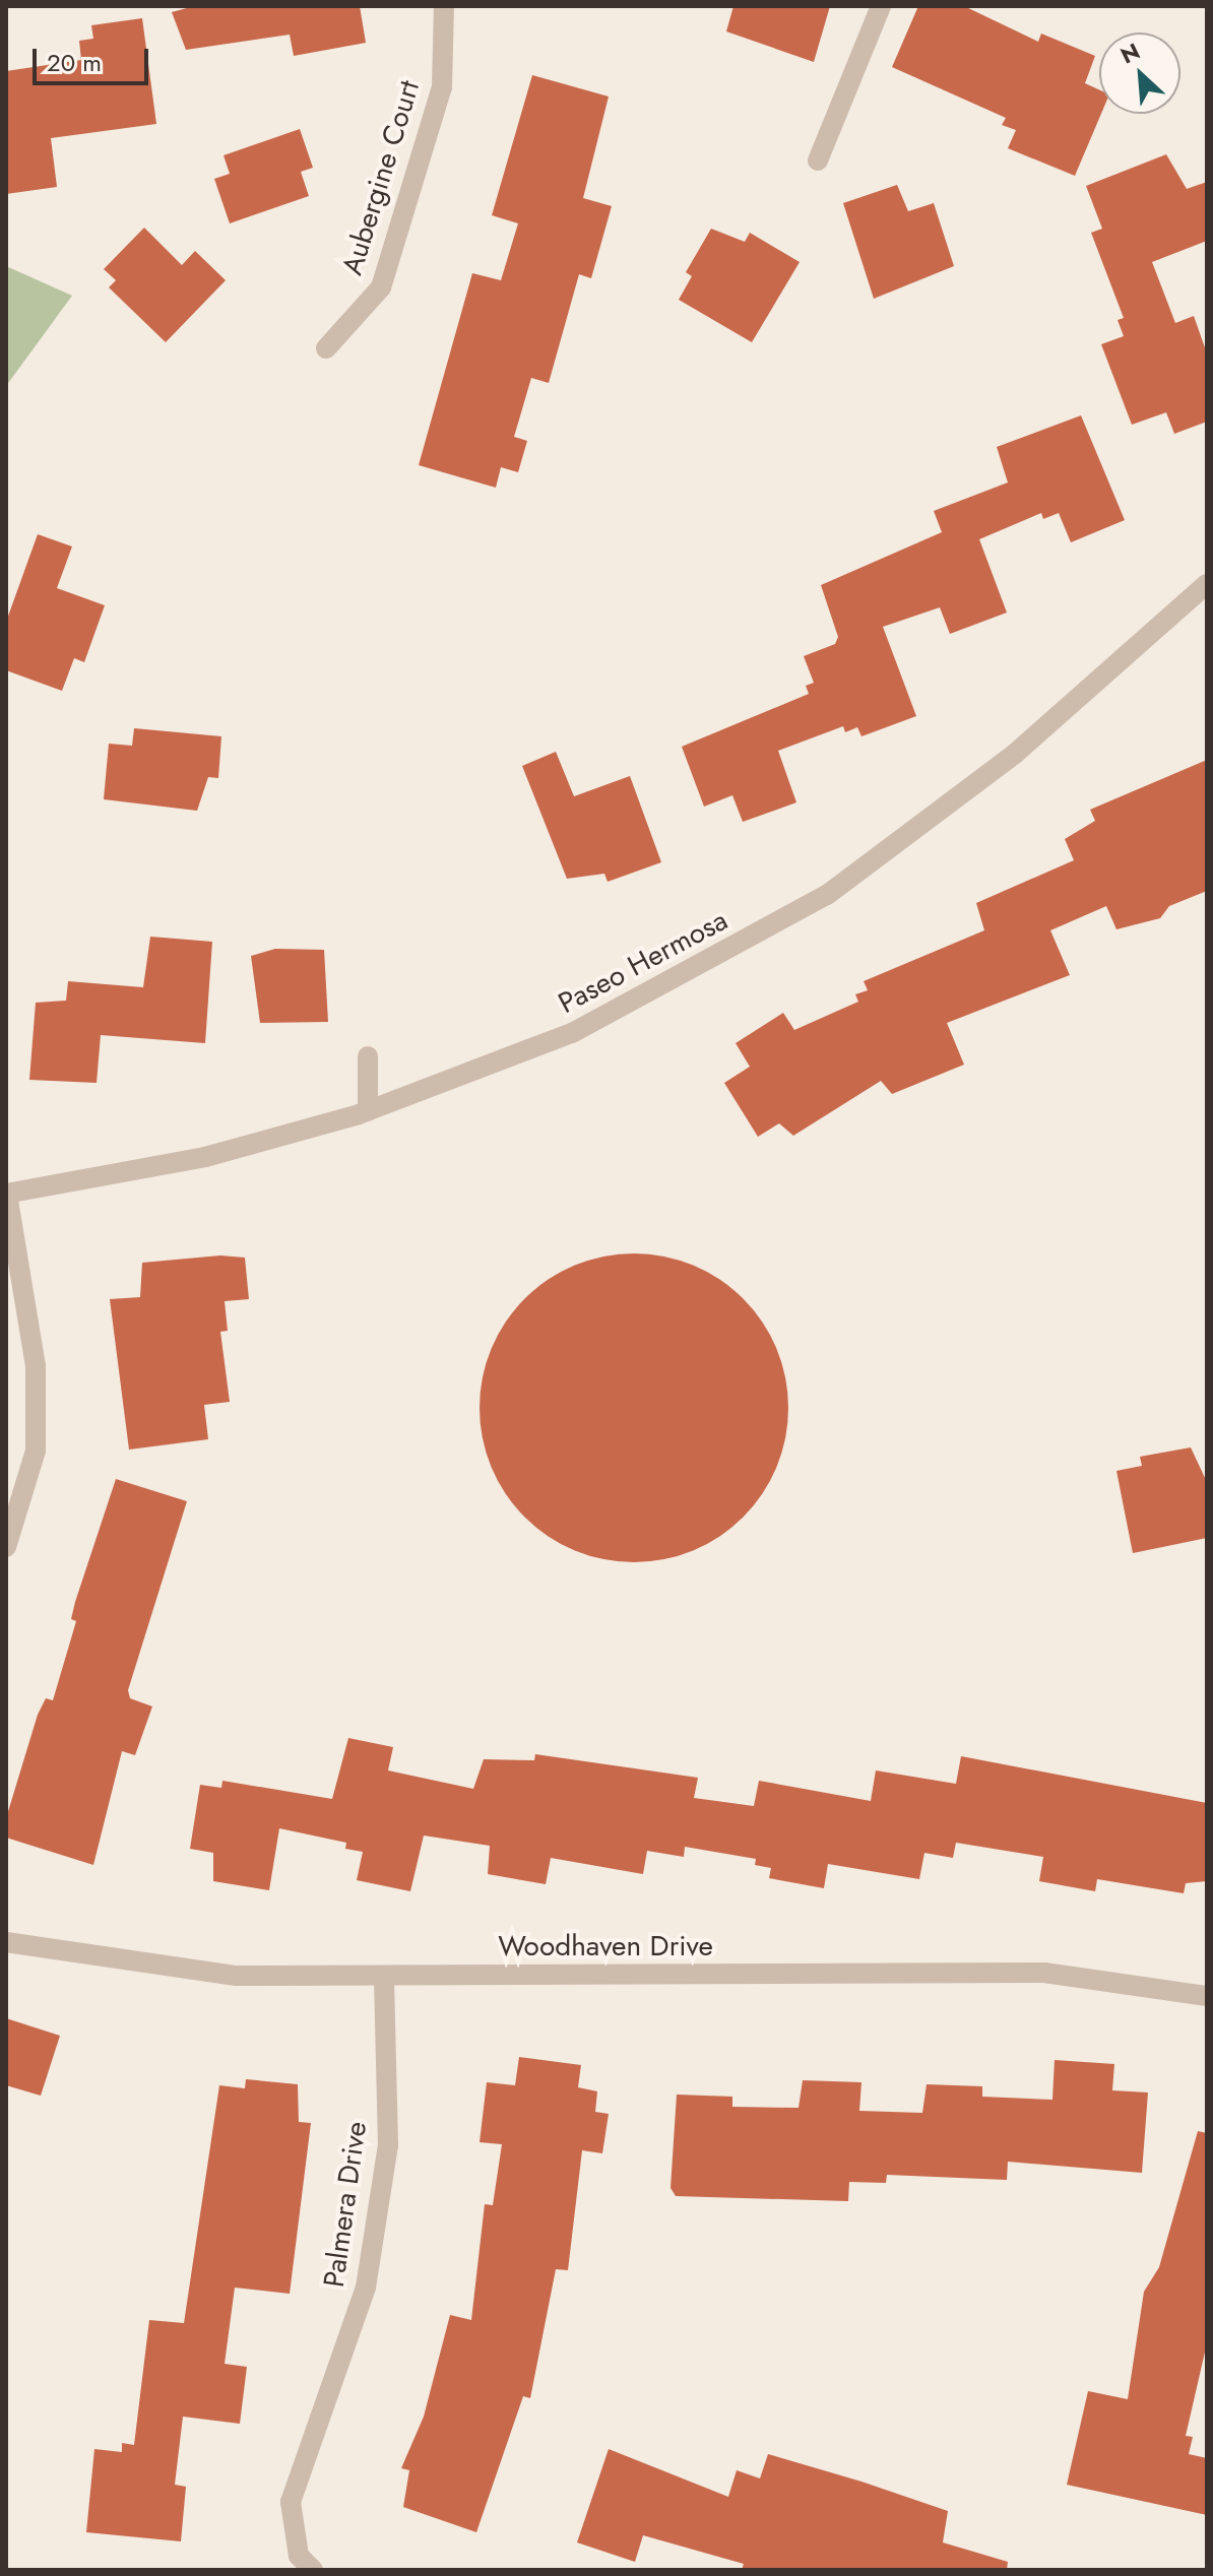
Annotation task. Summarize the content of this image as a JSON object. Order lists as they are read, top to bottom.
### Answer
{
  "streets": {
    "street": [
      "Aubergine Court",
      "Paseo Hermosa",
      "Woodhaven Drive",
      "Palmera Drive"
    ]
  },
  "crossings": [
    ["Woodhaven Drive", "Palmera Drive"]
  ],
  "scale_bar": "20 m",
  "north": "top left"
}
